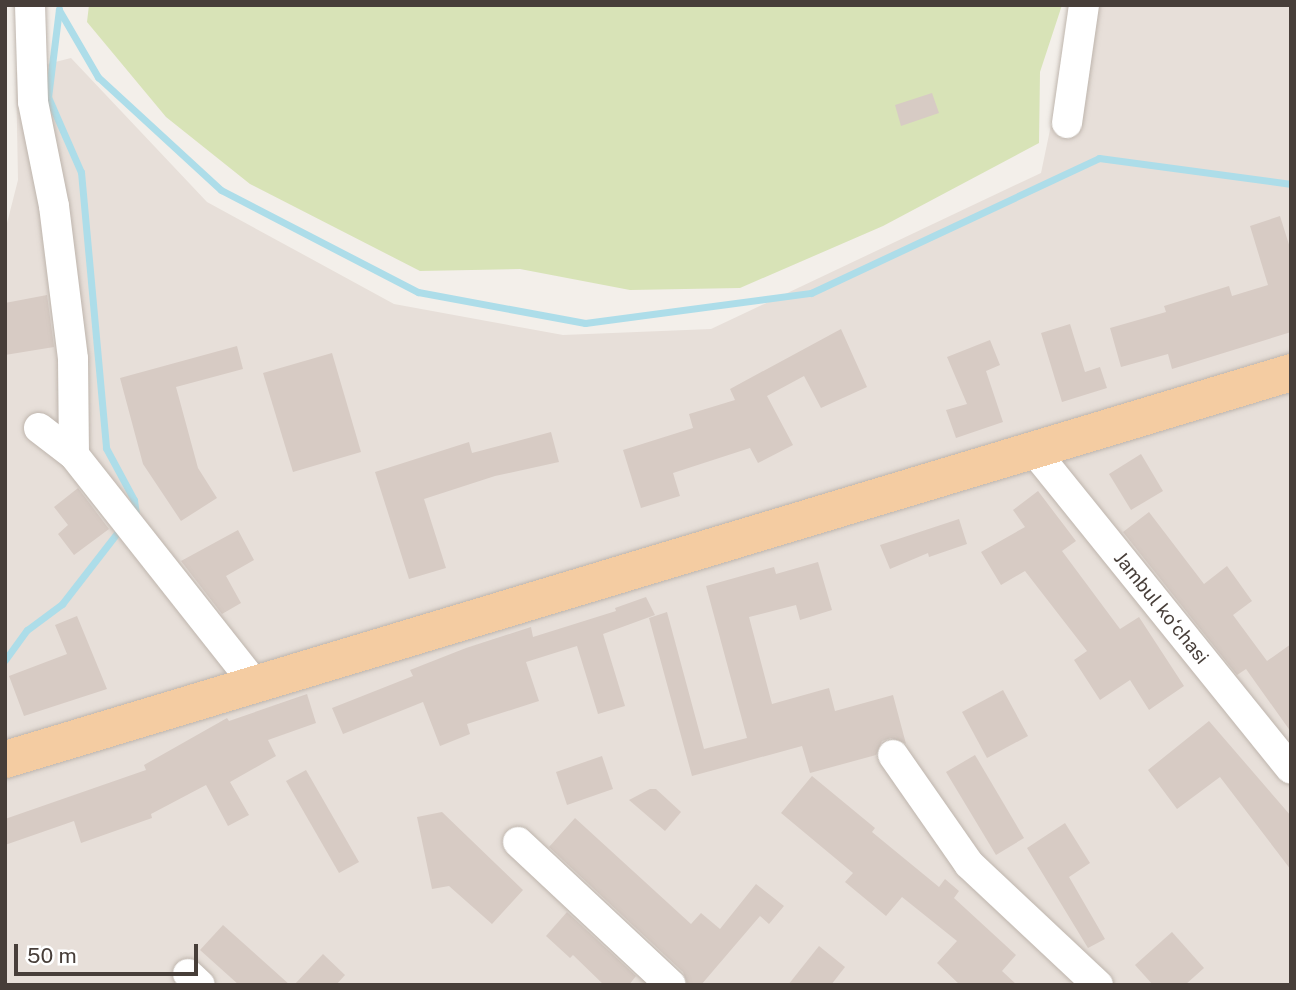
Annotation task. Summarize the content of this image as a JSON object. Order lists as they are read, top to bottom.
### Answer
{
  "streets": {
    "street": ["Jambul ko‘chasi"]
  },
  "scale_bar": "50 m"
}
